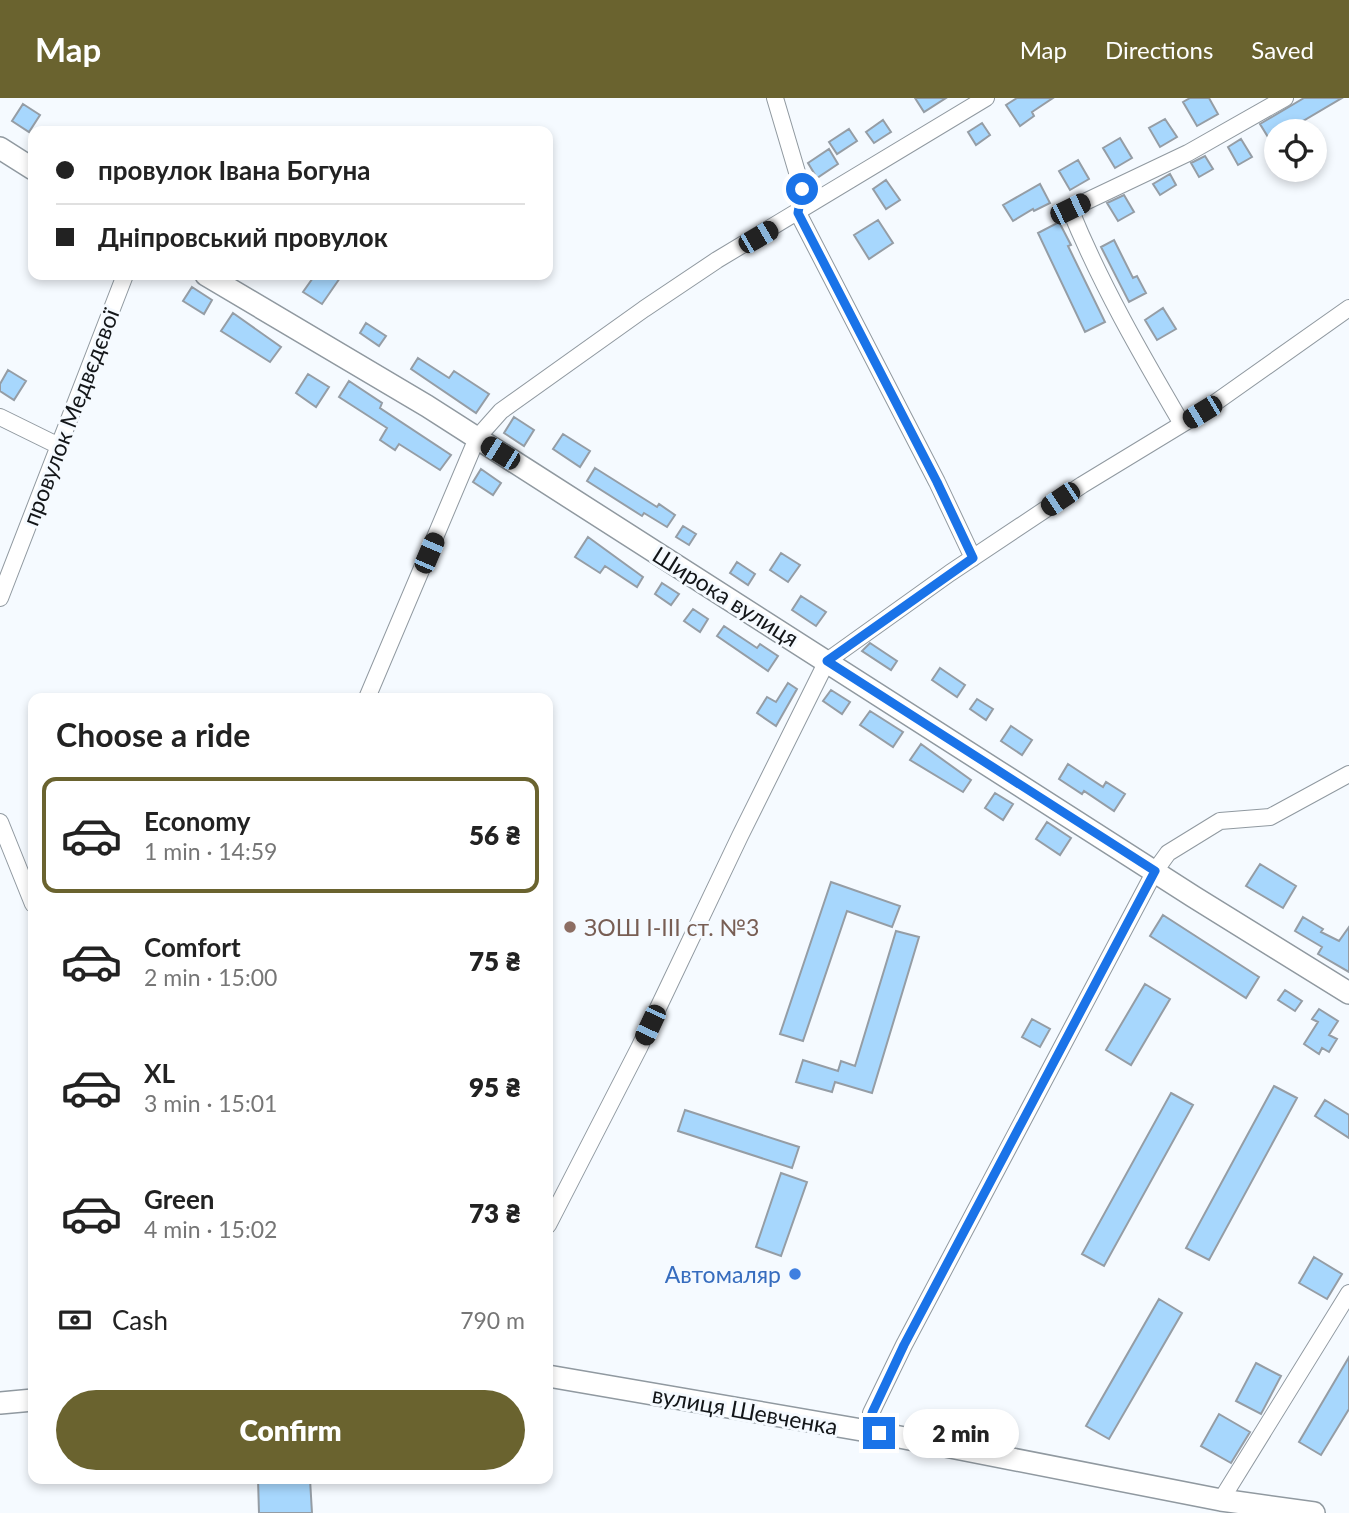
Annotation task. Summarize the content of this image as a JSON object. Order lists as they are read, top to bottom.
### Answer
{
  "streets": {
    "street": ["провулок Медвєдєвої", "Широка вулиця", "вулиця Шевченка"]
  },
  "places": ["ЗОШ І-ІІІ ст. №3", "Автомаляр"],
  "page": {
    "header": "Map",
    "nav": ["Map", "Directions", "Saved"],
    "banner": ["провулок Івана Богуна", "Дніпровський провулок"],
    "heading": "Choose a ride",
    "list": [
      {
        "name": "Economy",
        "note": "1 min · 14:59",
        "value": "56 ₴"
      },
      {
        "name": "Comfort",
        "note": "2 min · 15:00",
        "value": "75 ₴"
      },
      {
        "name": "XL",
        "note": "3 min · 15:01",
        "value": "95 ₴"
      },
      {
        "name": "Green",
        "note": "4 min · 15:02",
        "value": "73 ₴"
      }
    ],
    "pay": ["Cash", "790 m"],
    "buttons": "Confirm",
    "bubble": "2 min"
  }
}
